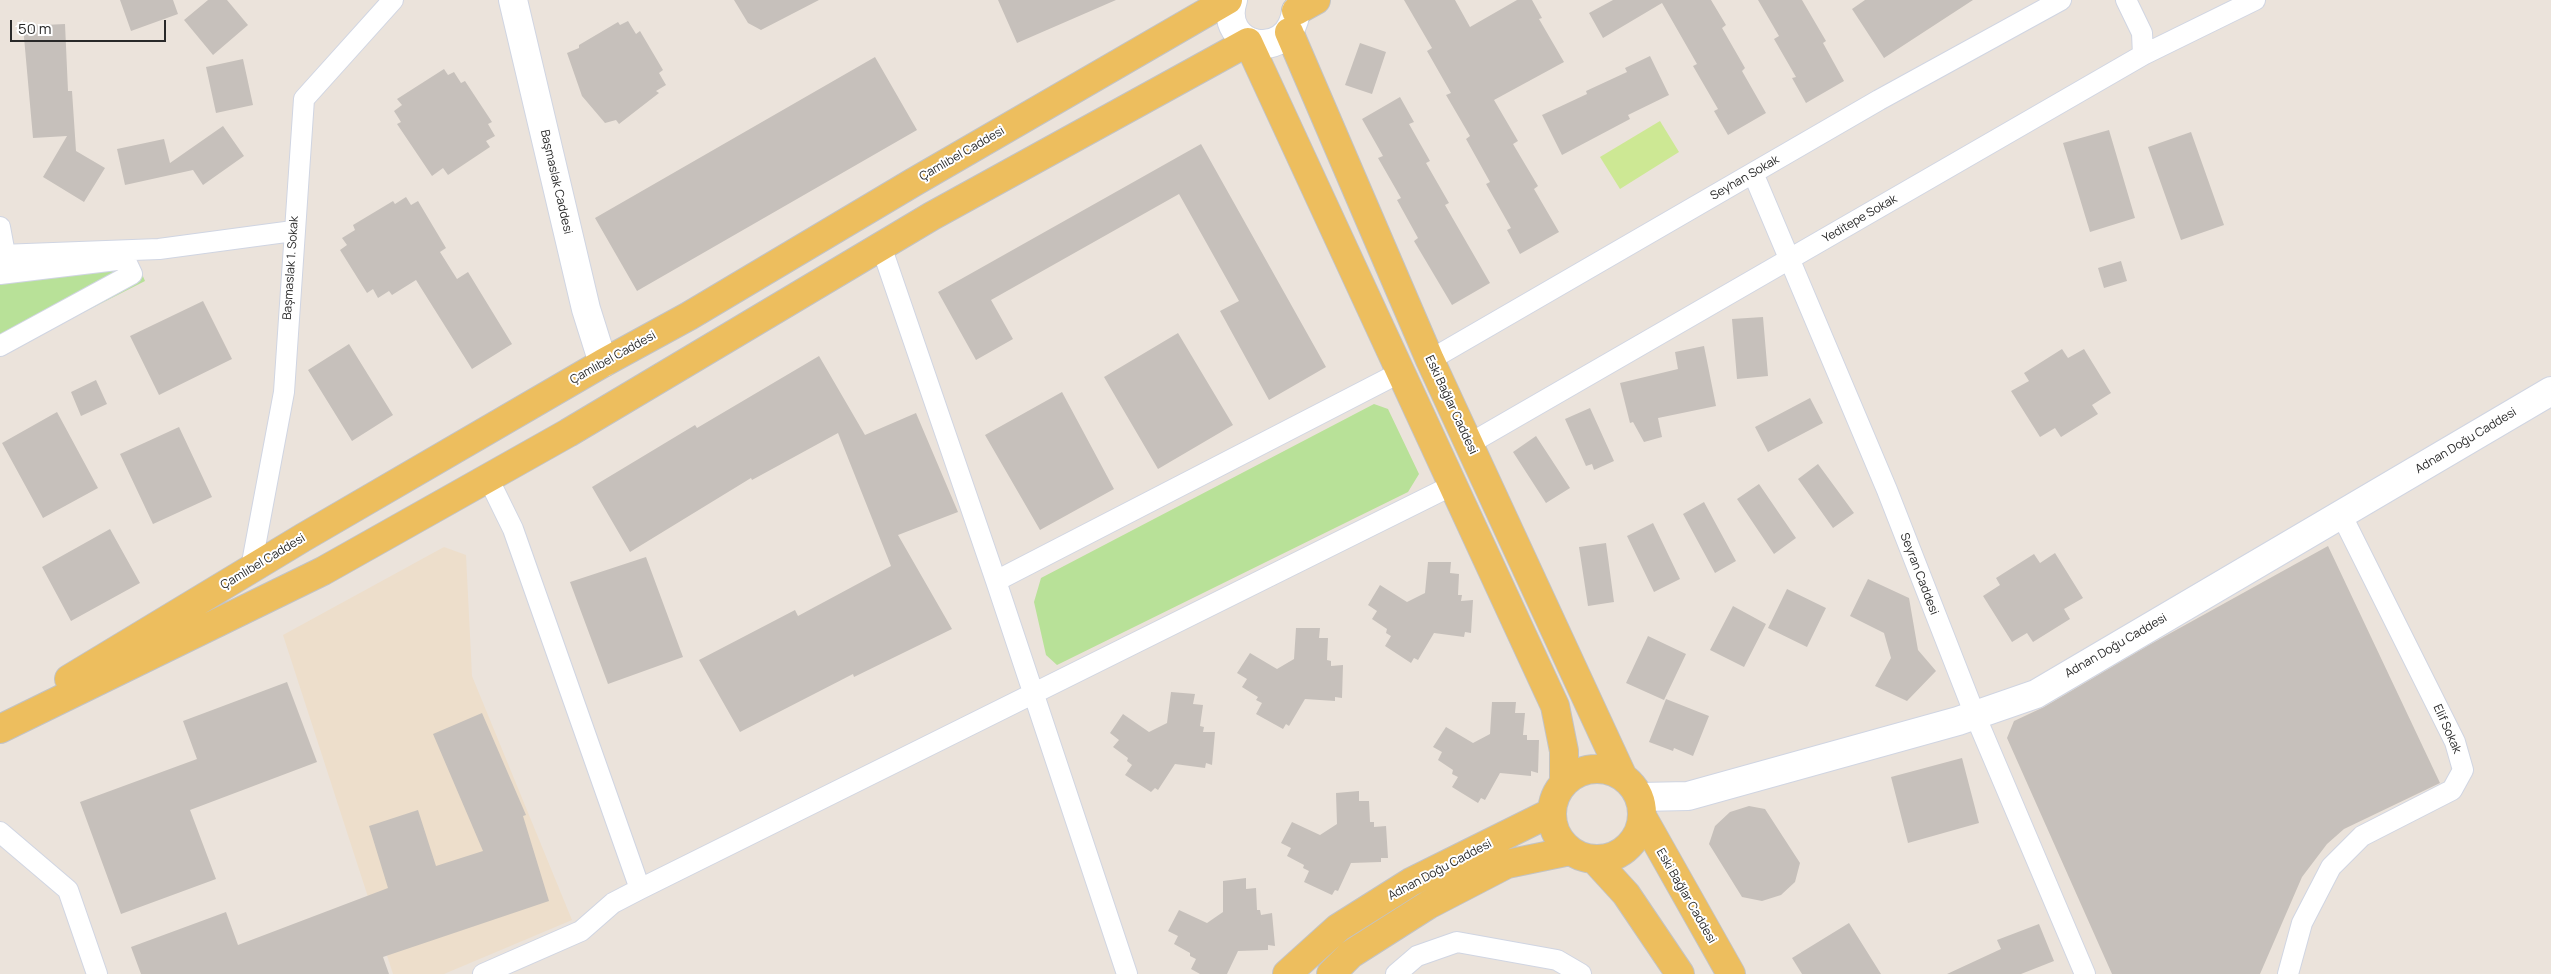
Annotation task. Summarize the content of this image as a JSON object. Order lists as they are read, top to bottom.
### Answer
{
  "streets": {
    "main road": ["Çamlıbel Caddesi", "Eski Bağlar Caddesi", "Adnan Doğu Caddesi"],
    "street": [
      "Seyhan Sokak",
      "Başmaslak Caddesi",
      "Yeditepe Sokak",
      "Başmaslak 1. Sokak",
      "Seyran Caddesi",
      "Elif Sokak"
    ]
  },
  "crossings": [
    ["Çamlıbel Caddesi", "Başmaslak Caddesi"],
    ["Çamlıbel Caddesi", "Başmaslak 1. Sokak"],
    ["Seyhan Sokak", "Eski Bağlar Caddesi"],
    ["Seyhan Sokak", "Seyran Caddesi"],
    ["Yeditepe Sokak", "Eski Bağlar Caddesi"],
    ["Yeditepe Sokak", "Seyran Caddesi"],
    ["Eski Bağlar Caddesi", "Adnan Doğu Caddesi"],
    ["Adnan Doğu Caddesi", "Seyran Caddesi"],
    ["Adnan Doğu Caddesi", "Elif Sokak"]
  ],
  "scale_bar": "50 m"
}
